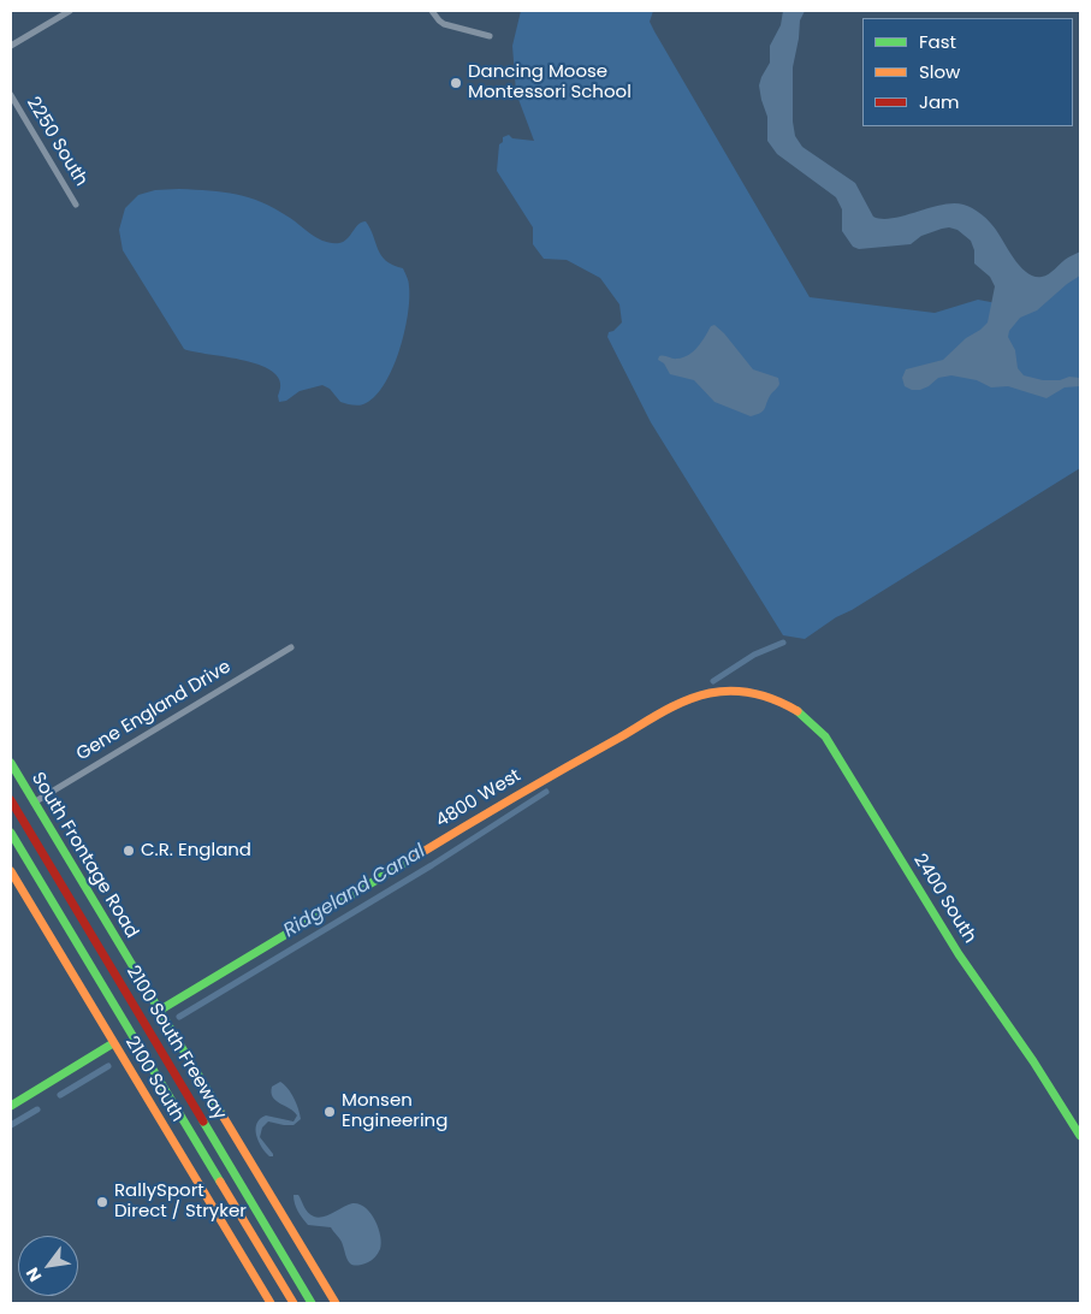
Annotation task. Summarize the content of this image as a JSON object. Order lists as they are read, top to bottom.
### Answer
{
  "streets": {
    "main road": [
      "4800 West",
      "South Frontage Road",
      "2400 South",
      "2100 South Freeway",
      "2100 South"
    ],
    "street": ["2250 South", "Gene England Drive"]
  },
  "crossings": [
    ["Gene England Drive", "South Frontage Road"],
    ["4800 West", "South Frontage Road"],
    ["4800 West", "2400 South"]
  ],
  "water": ["Ridgeland Canal"],
  "places": [
    "Dancing Moose Montessori School",
    "C.R. England",
    "Monsen Engineering",
    "RallySport Direct / Stryker"
  ],
  "legend": ["Fast", "Slow", "Jam"],
  "north": "bottom left"
}
